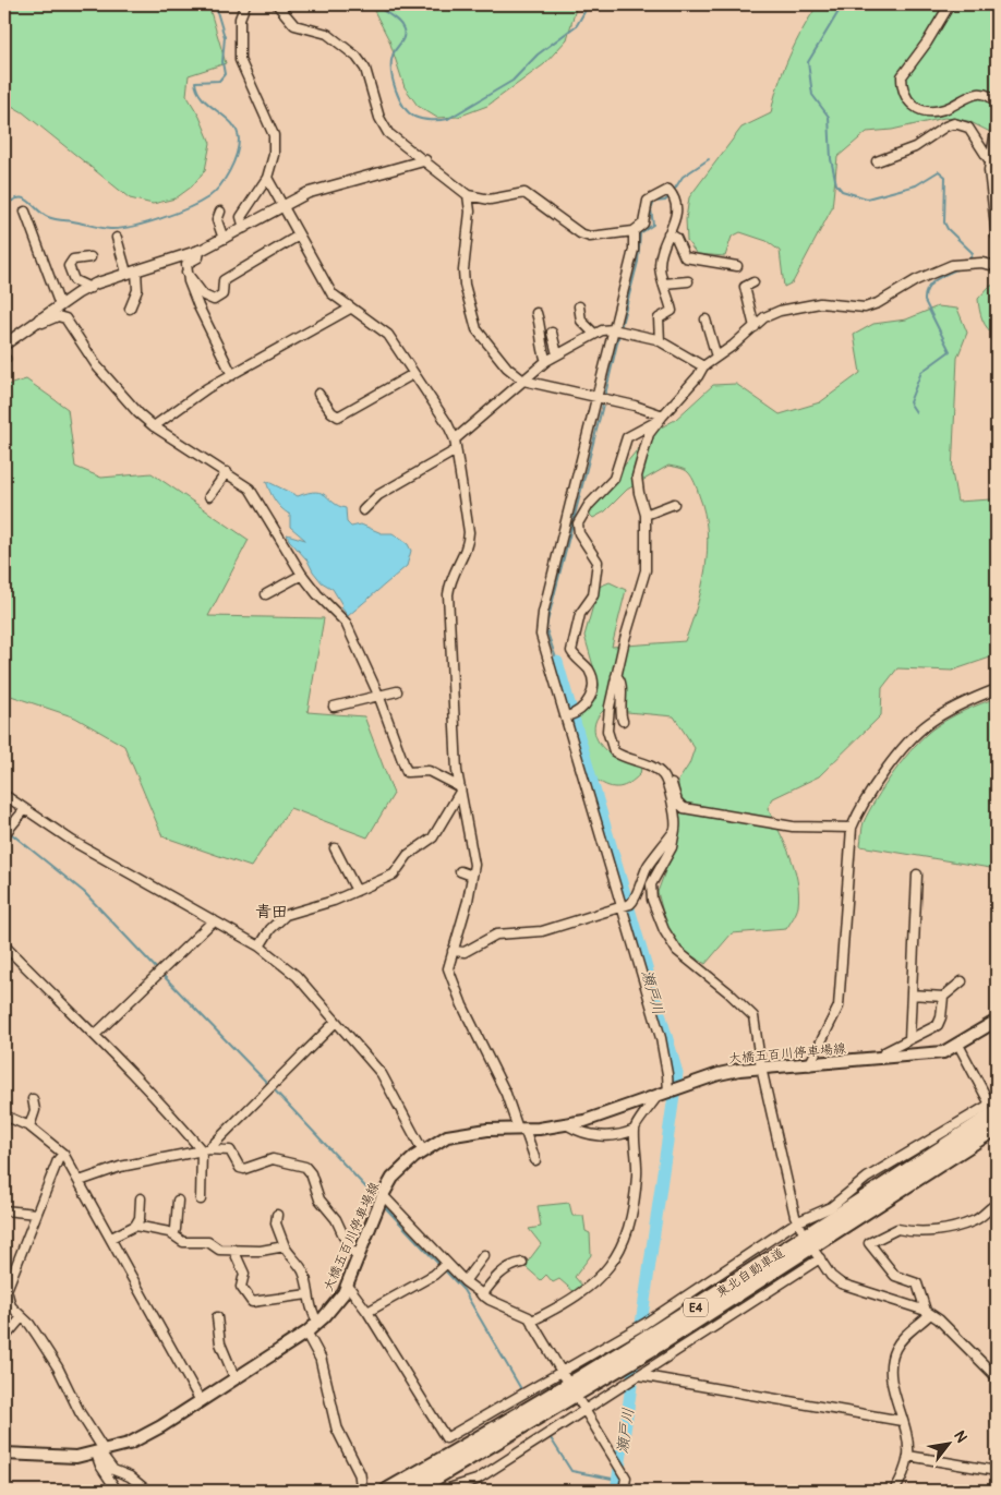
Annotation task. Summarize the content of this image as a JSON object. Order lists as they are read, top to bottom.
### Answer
{
  "streets": {
    "highway": ["東北自動車道", "E4"],
    "main road": ["大橋五百川停車場線"]
  },
  "districts": ["青田"],
  "water": ["瀬戸川"],
  "north": "top right"
}
